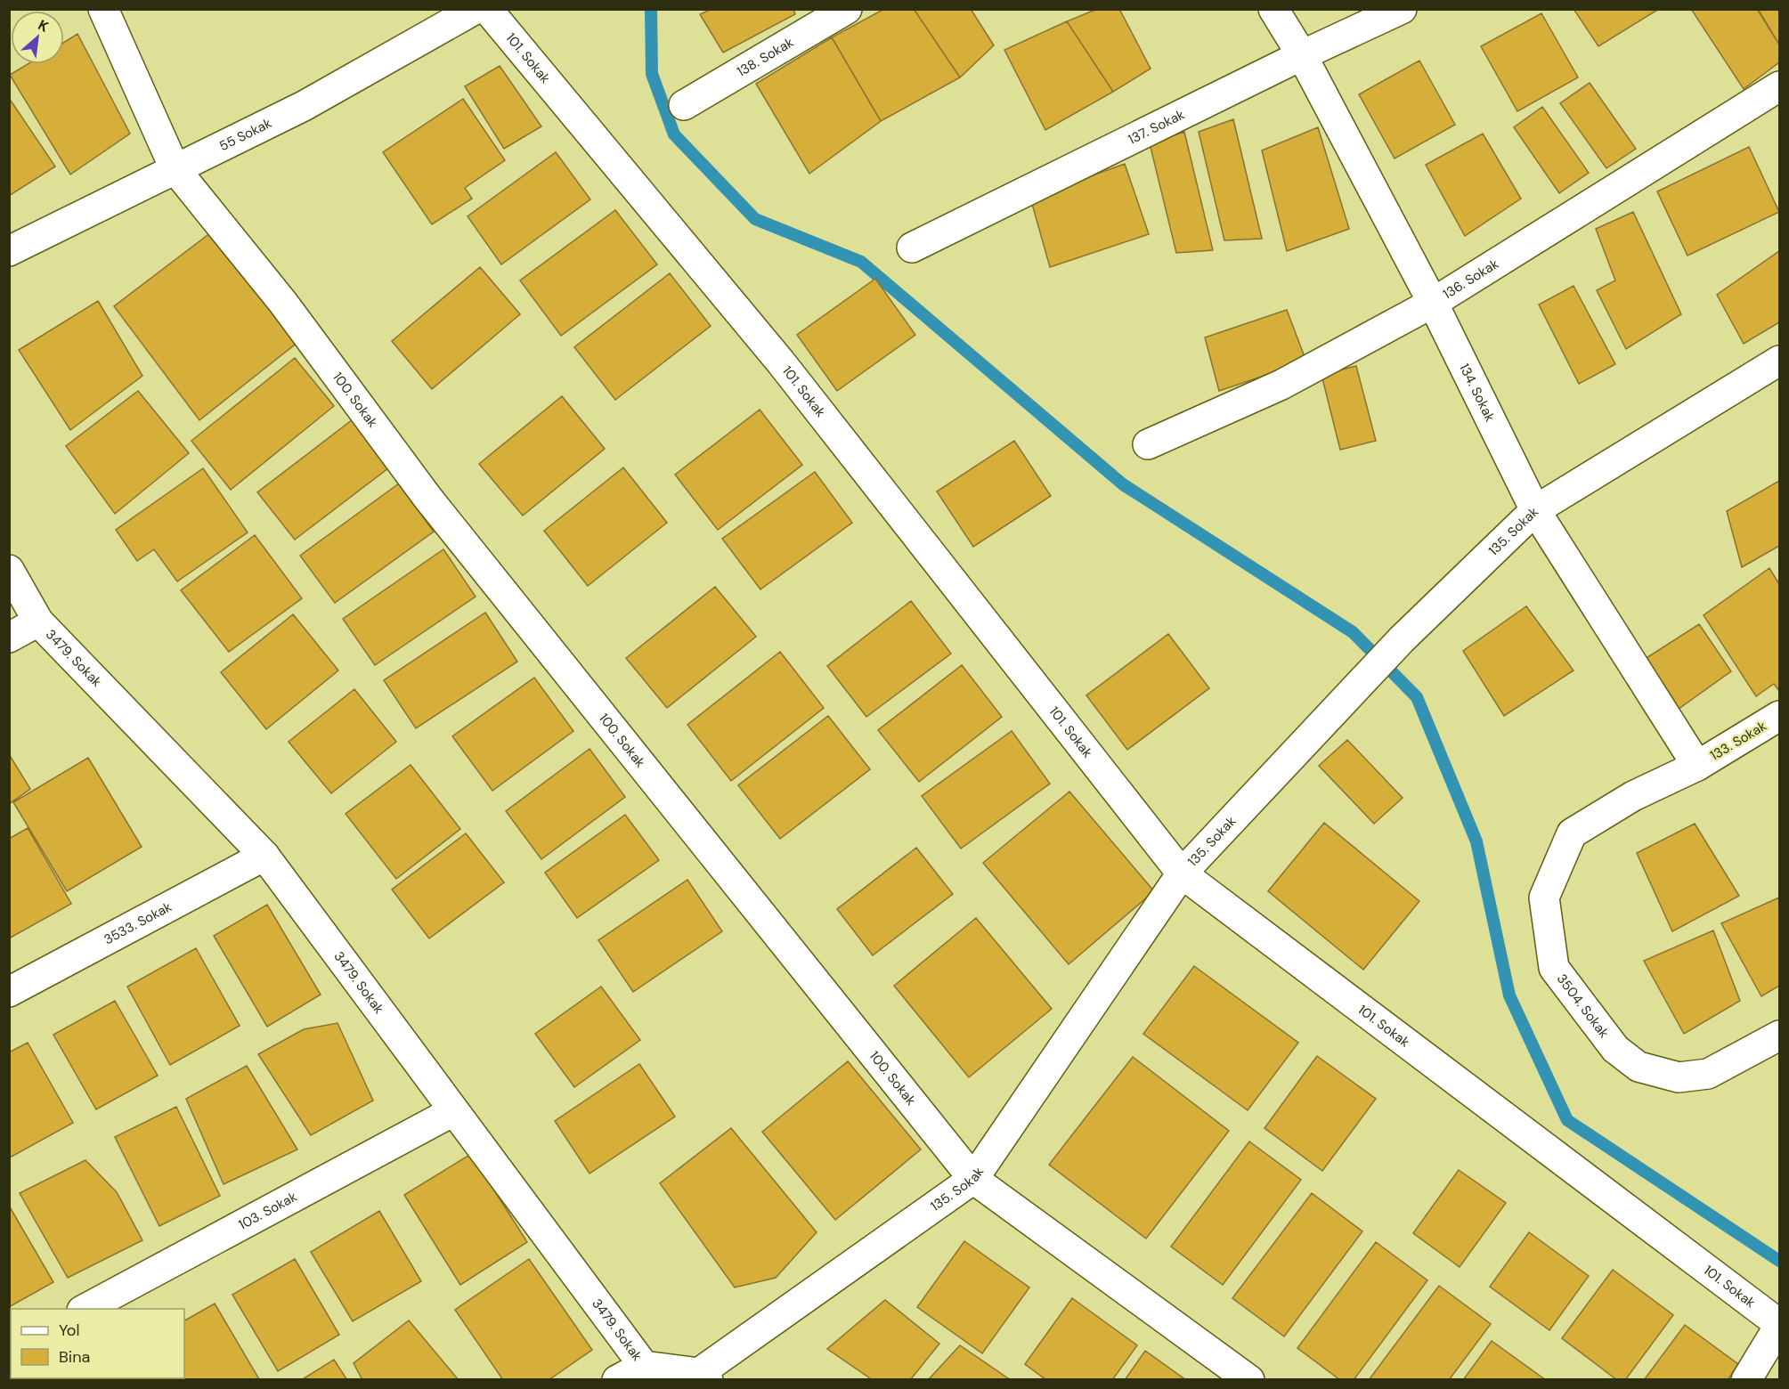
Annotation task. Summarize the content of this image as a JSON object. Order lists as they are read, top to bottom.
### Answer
{
  "streets": {
    "street": [
      "138. Sokak",
      "101. Sokak",
      "137. Sokak",
      "55 Sokak",
      "136. Sokak",
      "134. Sokak",
      "100. Sokak",
      "135. Sokak",
      "3479. Sokak",
      "133. Sokak",
      "3533. Sokak",
      "3504. Sokak",
      "103. Sokak"
    ]
  },
  "crossings": [
    ["101. Sokak", "135. Sokak"],
    ["137. Sokak", "134. Sokak"],
    ["55 Sokak", "100. Sokak"],
    ["136. Sokak", "134. Sokak"],
    ["134. Sokak", "135. Sokak"],
    ["134. Sokak", "133. Sokak"],
    ["134. Sokak", "3504. Sokak"],
    ["100. Sokak", "135. Sokak"],
    ["135. Sokak", "3479. Sokak"],
    ["3479. Sokak", "3533. Sokak"],
    ["3479. Sokak", "103. Sokak"],
    ["133. Sokak", "3504. Sokak"]
  ],
  "legend": ["Yol", "Bina"],
  "north": "top right"
}
